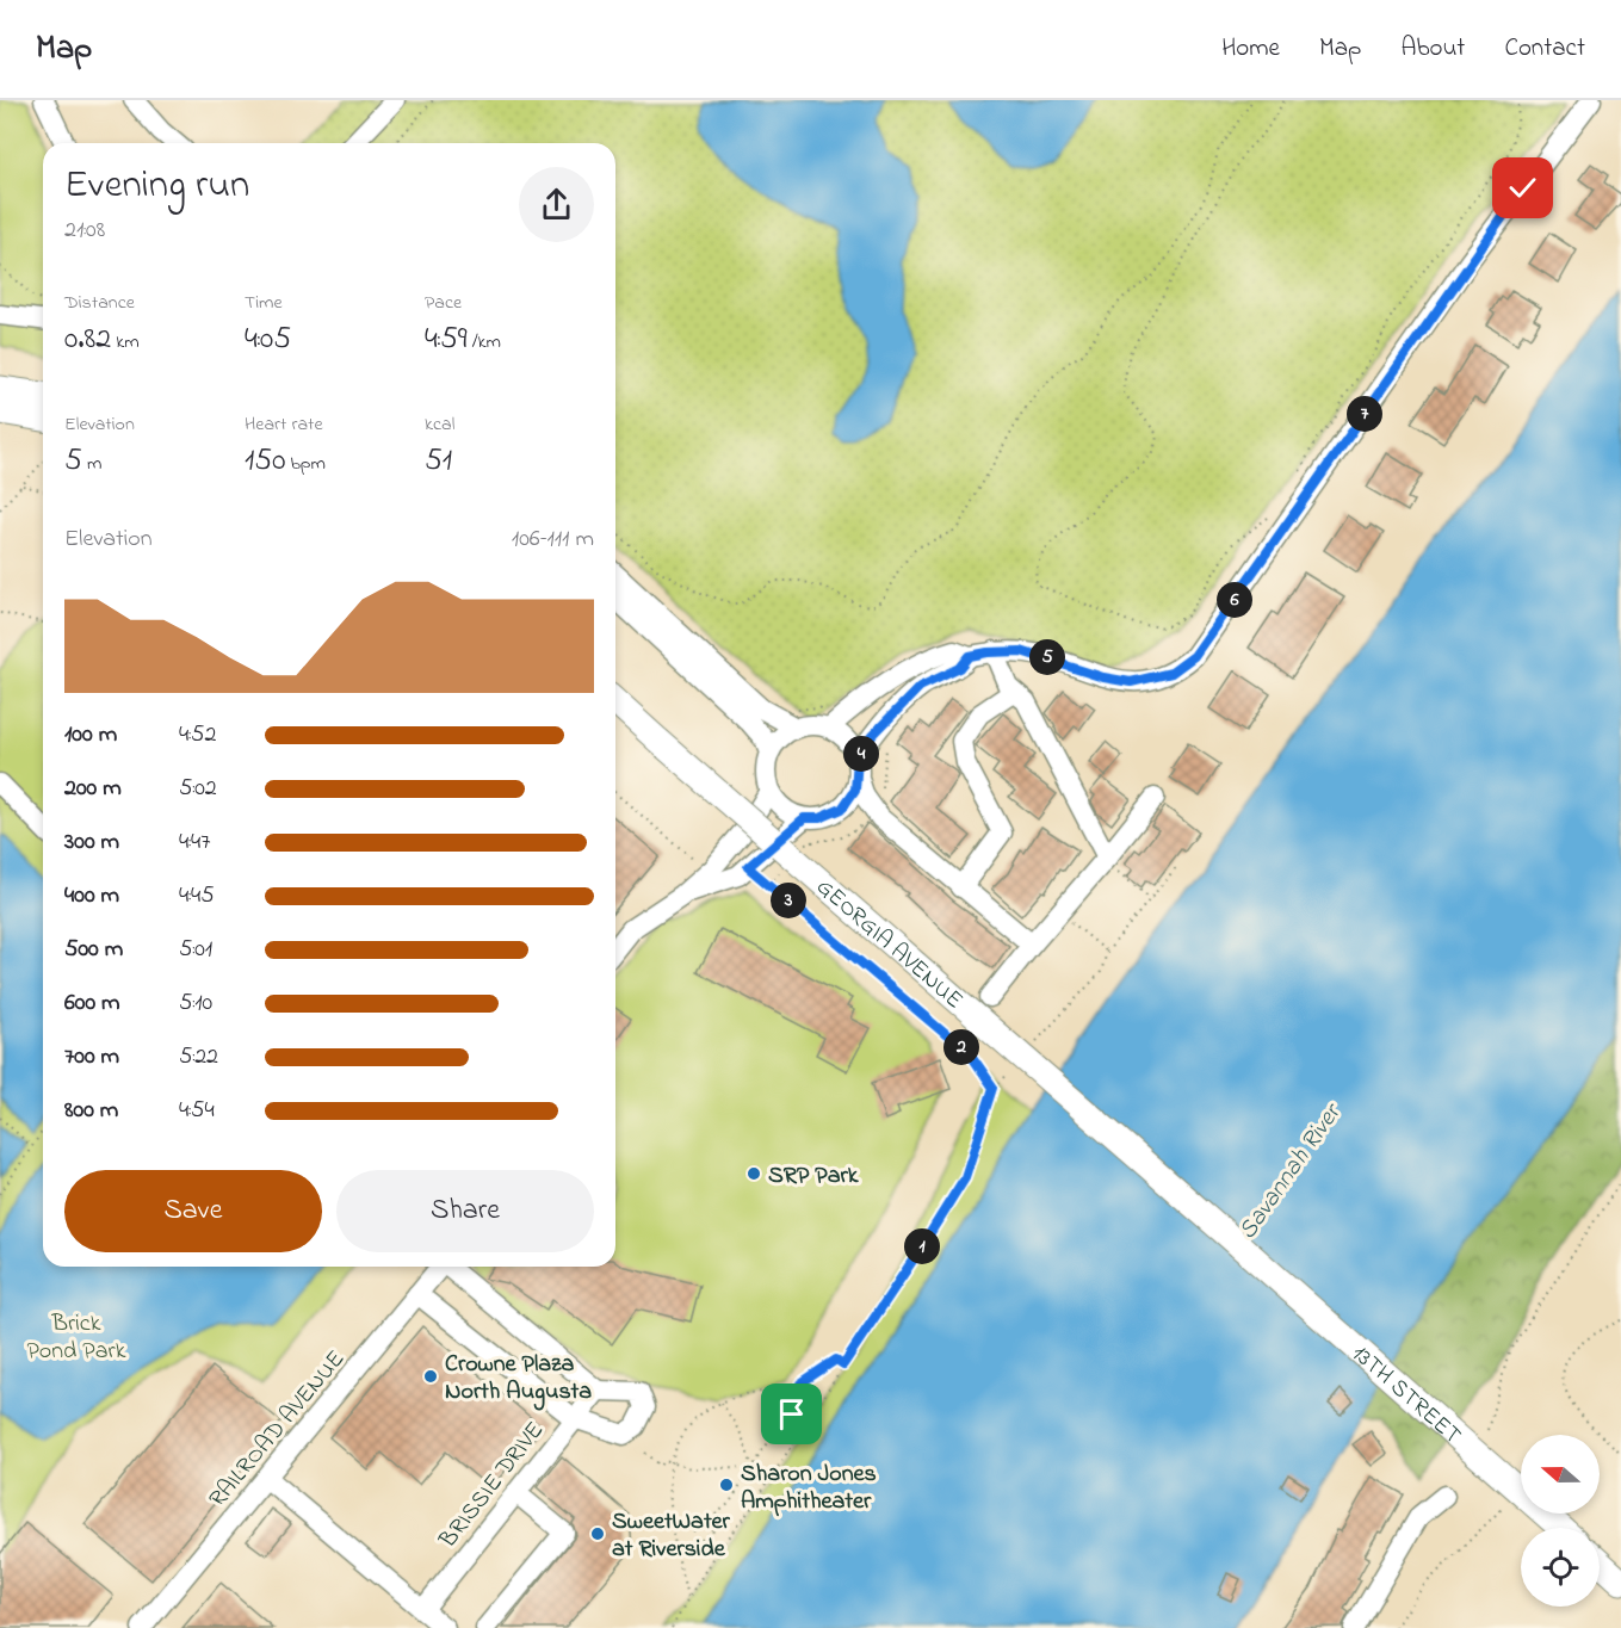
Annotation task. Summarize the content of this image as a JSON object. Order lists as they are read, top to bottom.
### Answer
{
  "streets": {
    "main road": ["GEORGIA AVENUE", "13TH STREET"],
    "street": ["RAILROAD AVENUE", "BRISSIE DRIVE"]
  },
  "crossings": [
    ["GEORGIA AVENUE", "13TH STREET"]
  ],
  "water": ["Savannah River"],
  "parks": ["Brick Pond Park"],
  "places": [
    "SRP Park",
    "Crowne Plaza North Augusta",
    "Sharon Jones Amphitheater",
    "SweetWater at Riverside"
  ],
  "north": "left",
  "page": {
    "header": "Map",
    "nav": [
      "Home",
      "Map",
      "About",
      "Contact"
    ],
    "heading": ["Evening run", "21:08"],
    "stats": [
      ["Distance", "0.82 km"],
      ["Time", "4:05"],
      ["Pace", "4:59 /km"],
      ["Elevation", "5 m"],
      ["Heart rate", "150 bpm"],
      ["kcal", "51"]
    ],
    "pins": [
      "7",
      "6",
      "5",
      "4",
      "3",
      "2",
      "1"
    ],
    "chart": ["Elevation", "106–111 m"],
    "list": [
      {
        "name": "100 m",
        "note": "4:52"
      },
      {
        "name": "200 m",
        "note": "5:02"
      },
      {
        "name": "300 m",
        "note": "4:47"
      },
      {
        "name": "400 m",
        "note": "4:45"
      },
      {
        "name": "500 m",
        "note": "5:01"
      },
      {
        "name": "600 m",
        "note": "5:10"
      },
      {
        "name": "700 m",
        "note": "5:22"
      },
      {
        "name": "800 m",
        "note": "4:54"
      }
    ],
    "buttons": ["Save", "Share"]
  }
}
